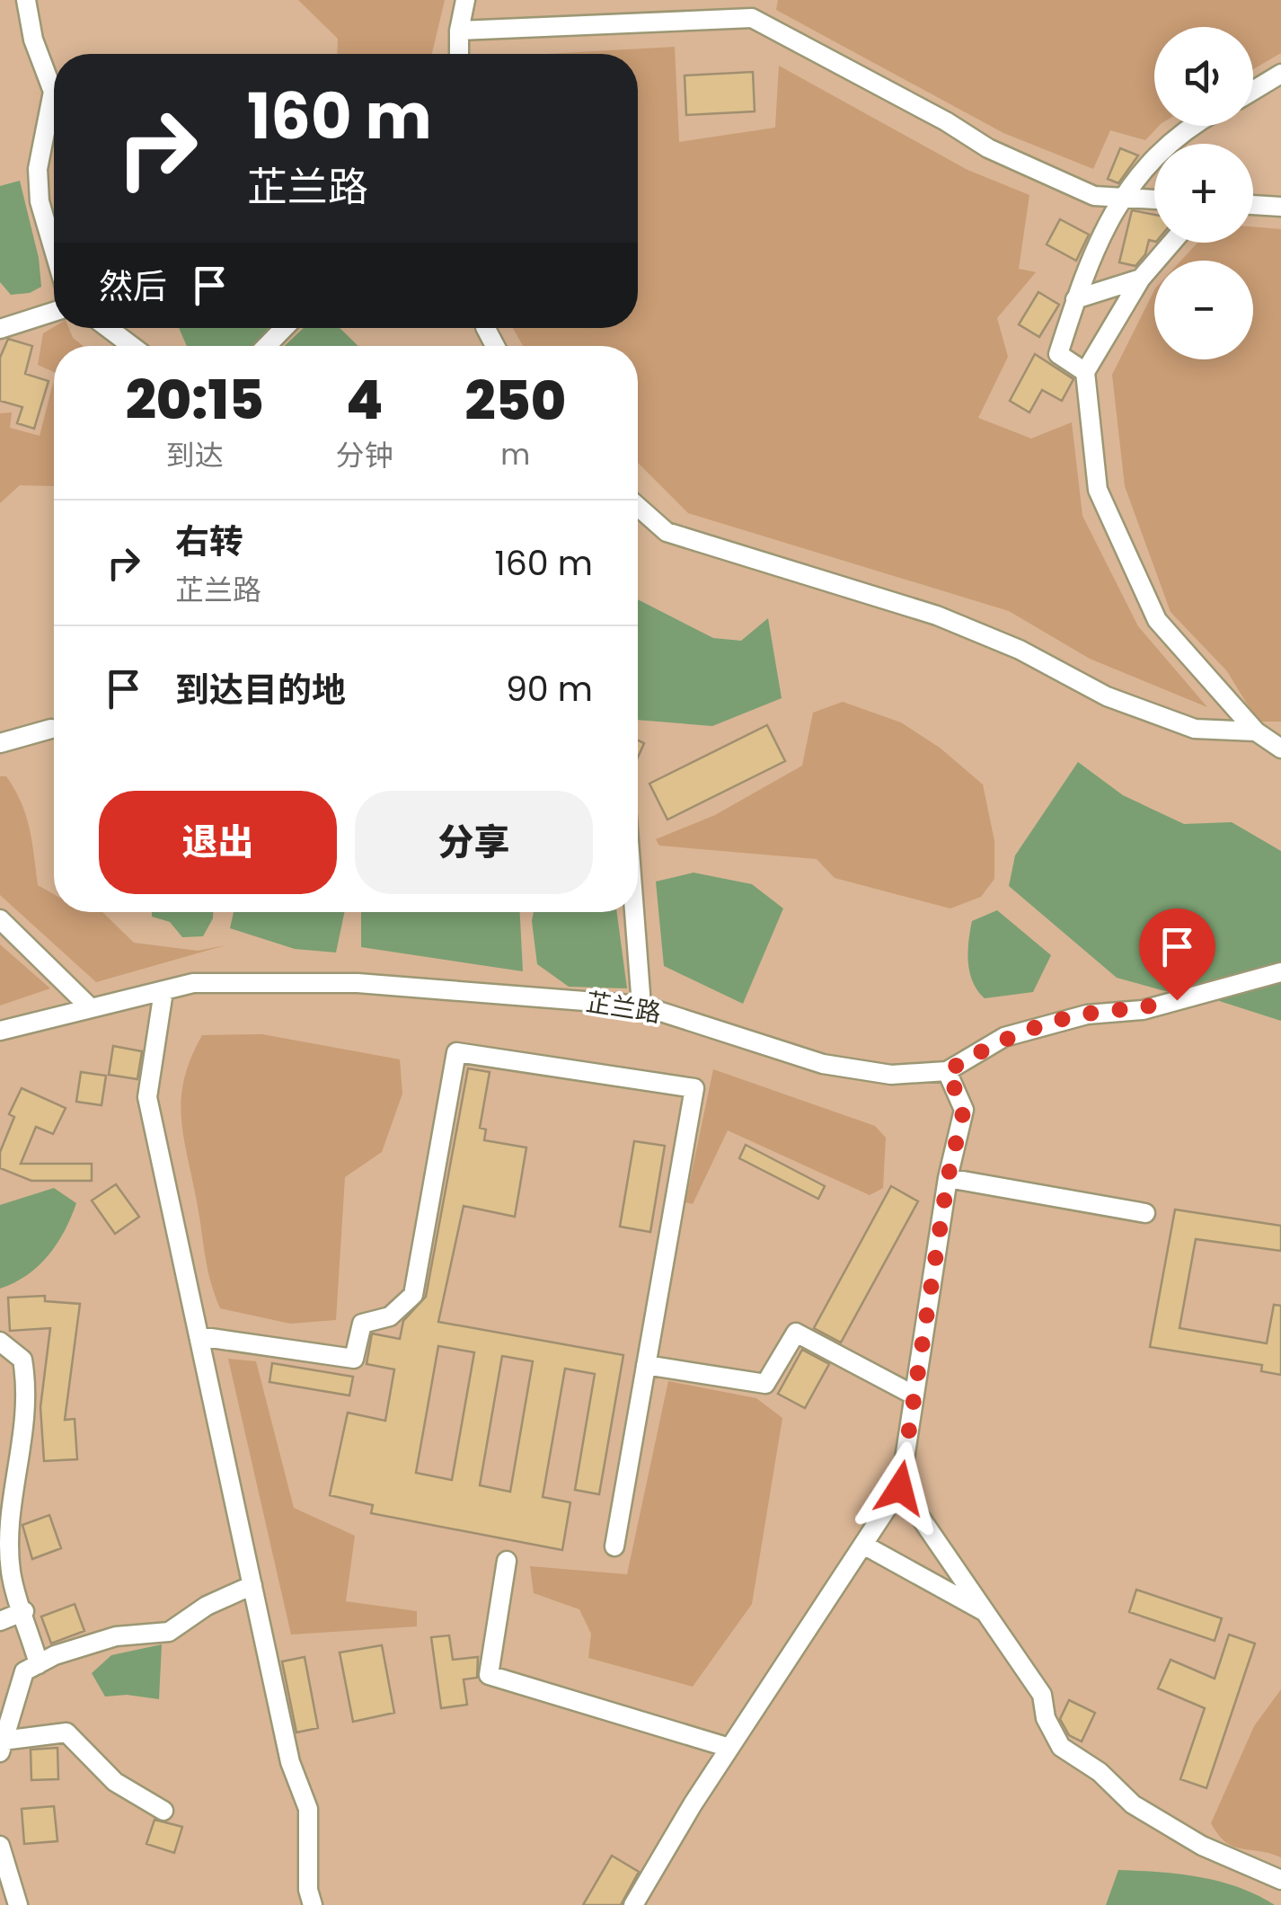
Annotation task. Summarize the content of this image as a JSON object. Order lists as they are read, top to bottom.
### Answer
{
  "streets": {
    "street": ["芷兰路"]
  },
  "page": {
    "map_buttons": ["+", "−"],
    "turn": ["160 m", "芷兰路"],
    "then": "然后",
    "eta": [
      "20:15",
      "到达",
      "4",
      "分钟",
      "250",
      "m"
    ],
    "list": [
      {
        "name": "右转",
        "note": "芷兰路",
        "value": "160 m"
      },
      {
        "name": "到达目的地",
        "value": "90 m"
      }
    ],
    "buttons": ["退出", "分享"]
  }
}
